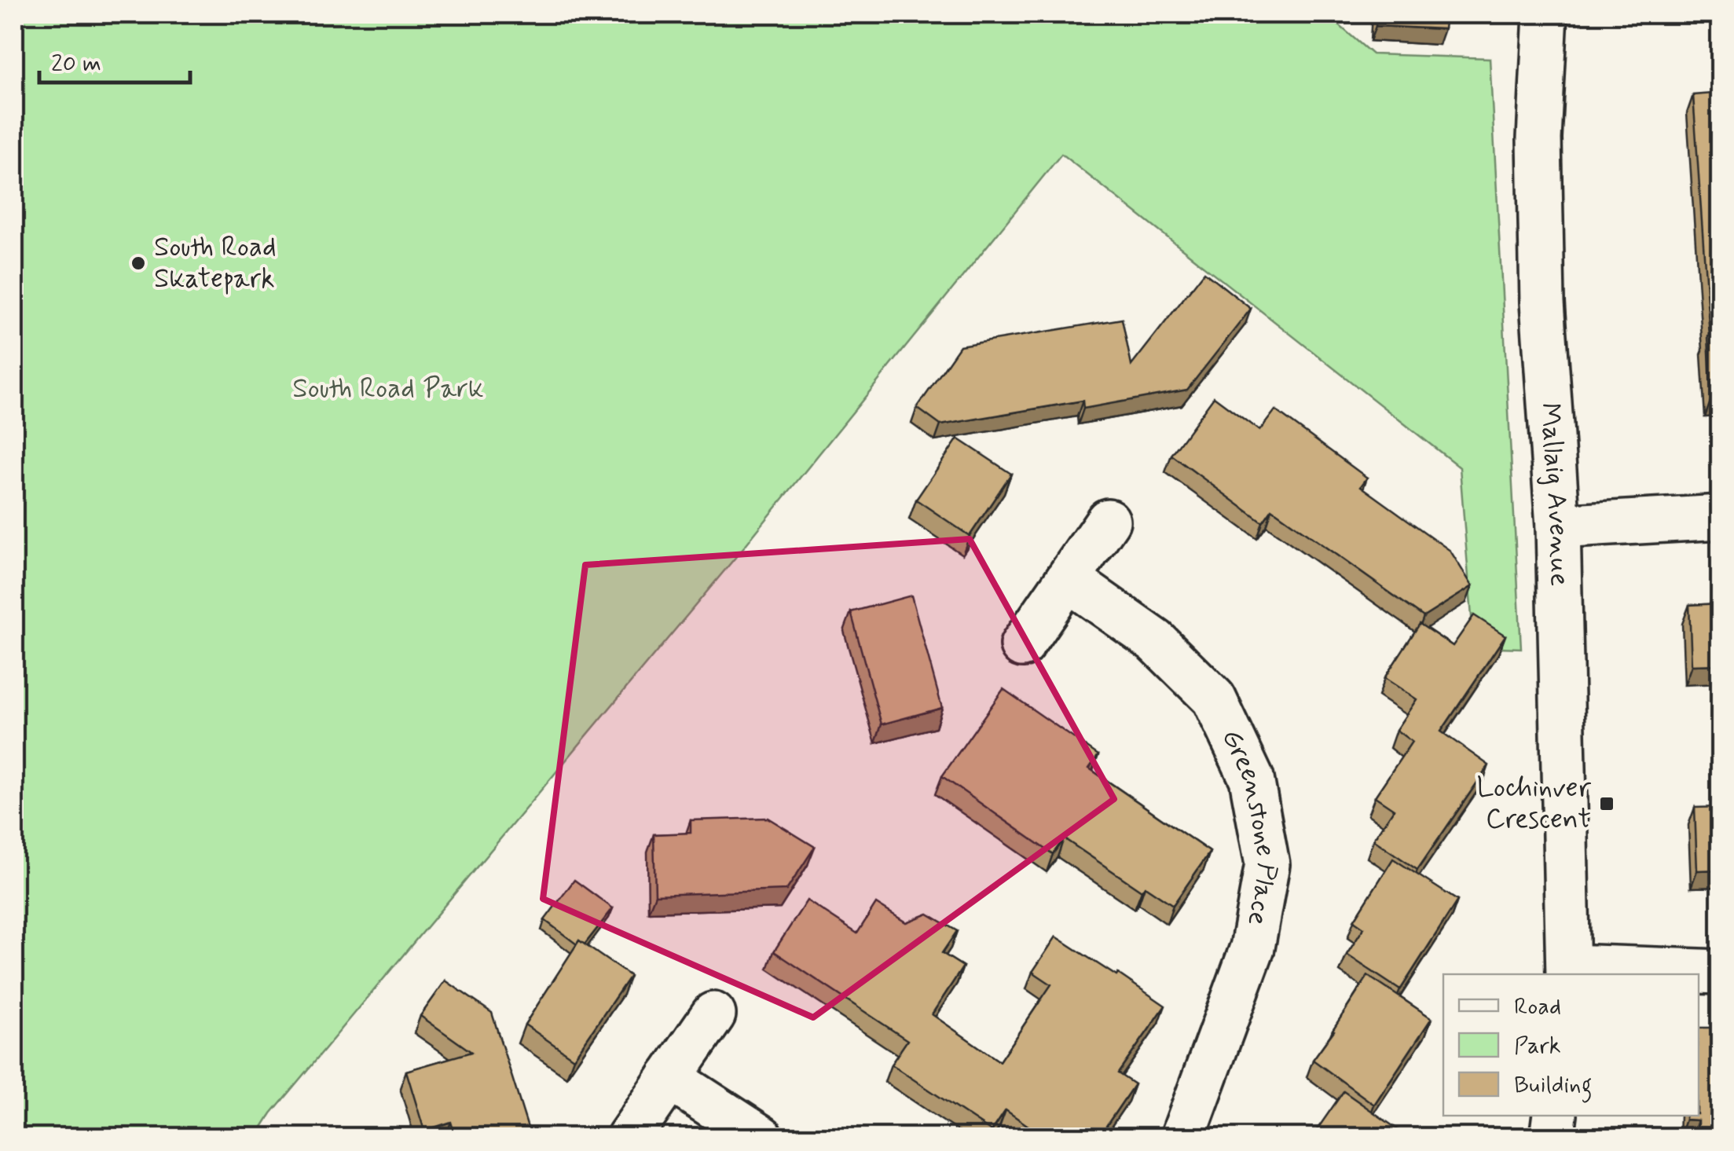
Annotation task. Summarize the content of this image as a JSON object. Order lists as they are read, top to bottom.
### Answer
{
  "streets": {
    "street": ["Mallaig Avenue", "Greenstone Place"]
  },
  "parks": ["South Road Park"],
  "places": {
    "other": ["South Road Skatepark"],
    "transit": ["Lochinver Crescent"]
  },
  "legend": ["Road", "Park", "Building"],
  "scale_bar": "20 m"
}
